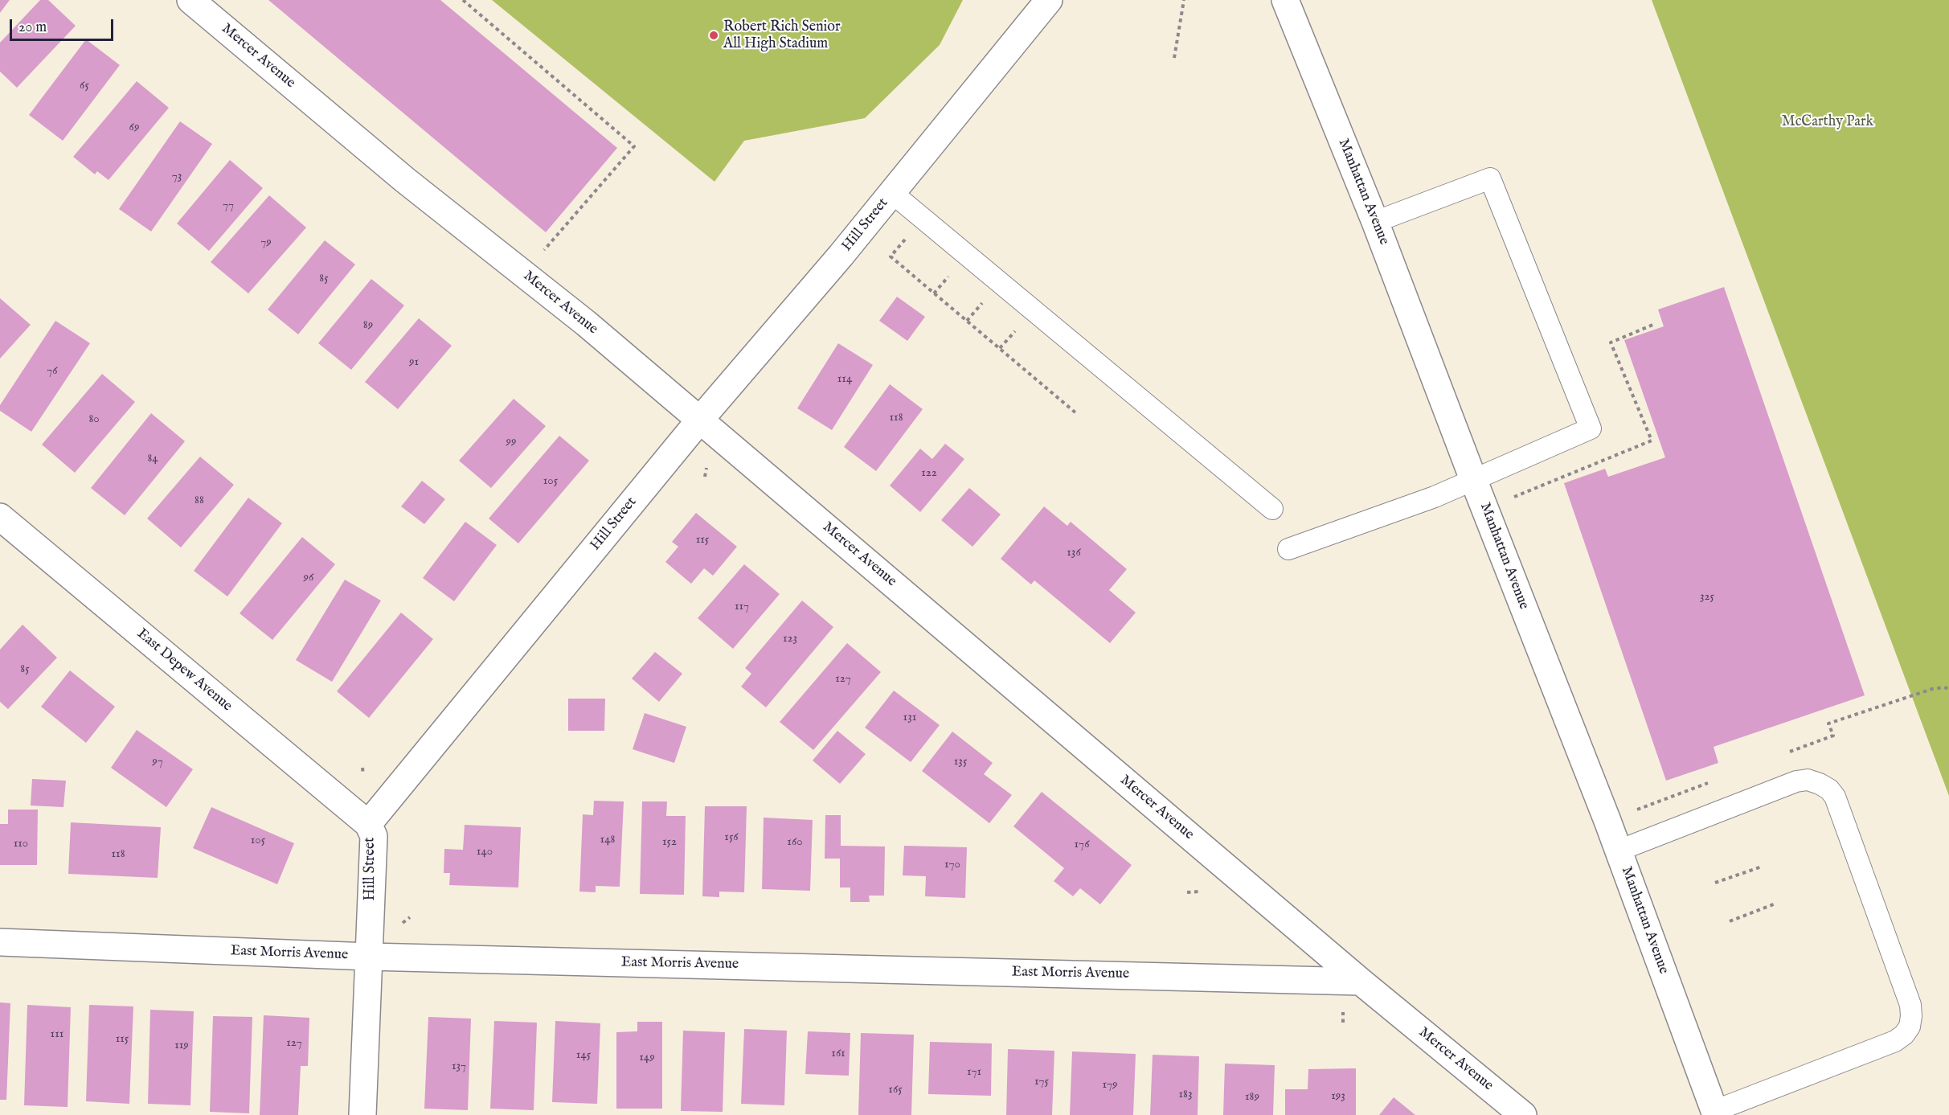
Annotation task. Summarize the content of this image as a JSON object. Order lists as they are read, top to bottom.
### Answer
{
  "streets": {
    "street": [
      "Mercer Avenue",
      "Manhattan Avenue",
      "Hill Street",
      "East Depew Avenue",
      "East Morris Avenue"
    ]
  },
  "crossings": [
    ["Mercer Avenue", "Hill Street"],
    ["Mercer Avenue", "East Morris Avenue"],
    ["Hill Street", "East Depew Avenue"],
    ["Hill Street", "East Morris Avenue"]
  ],
  "parks": ["McCarthy Park"],
  "places": ["Robert Rich Senior All High Stadium"],
  "house_numbers": [
    "65",
    "69",
    "73",
    "77",
    "79",
    "85",
    "89",
    "91",
    "76",
    "114",
    "118",
    "80",
    "99",
    "84",
    "122",
    "105",
    "88",
    "115",
    "136",
    "96",
    "325",
    "117",
    "123",
    "85",
    "127",
    "131",
    "97",
    "135",
    "156",
    "148",
    "105",
    "152",
    "160",
    "110",
    "176",
    "140",
    "118",
    "170",
    "111",
    "115",
    "127",
    "119",
    "161",
    "145",
    "149",
    "137",
    "171",
    "175",
    "179",
    "165",
    "183",
    "193",
    "189"
  ],
  "scale_bar": "20 m"
}
